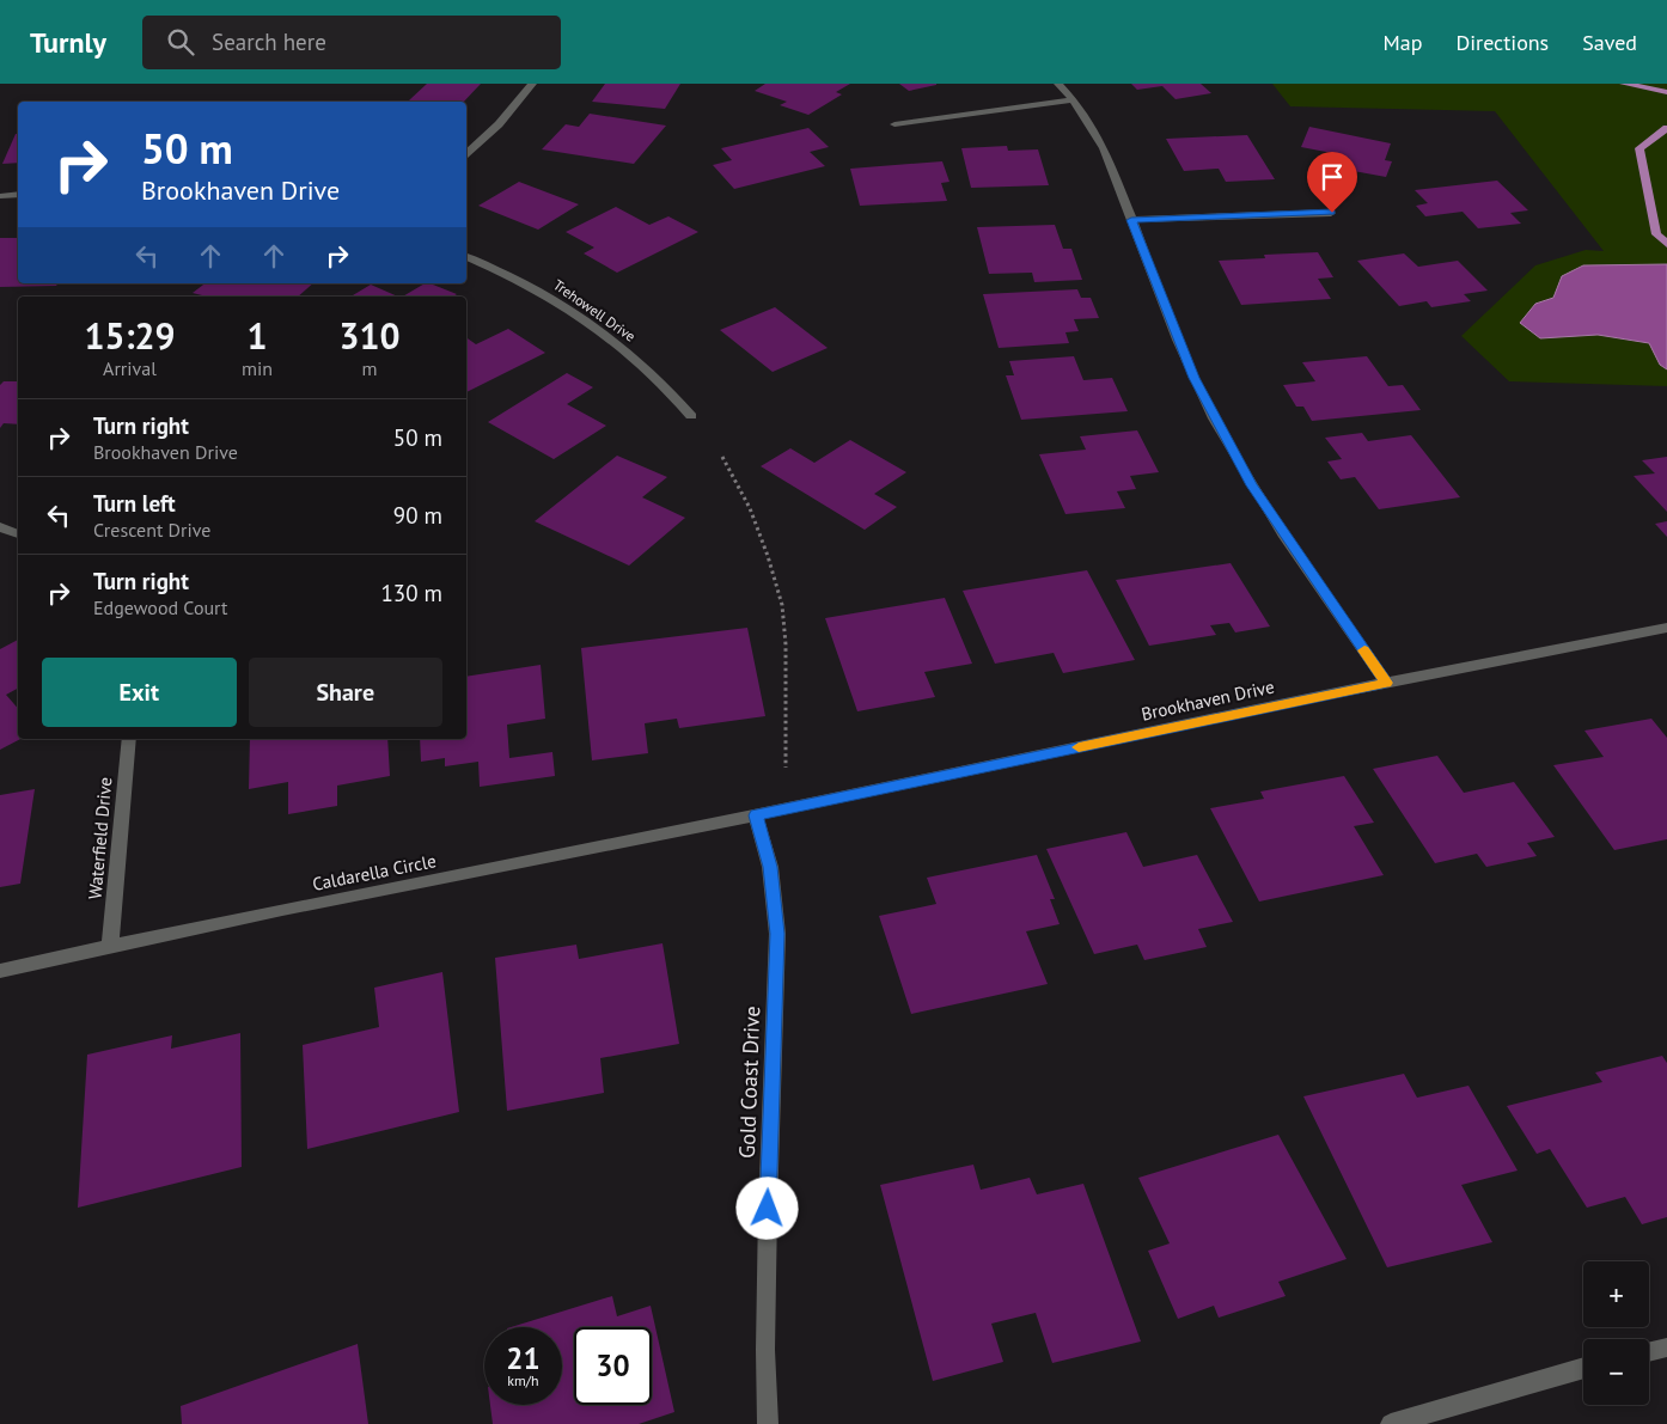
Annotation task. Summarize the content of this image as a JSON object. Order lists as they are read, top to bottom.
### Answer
{
  "streets": {
    "street": [
      "Trehowell Drive",
      "Brookhaven Drive",
      "Waterfield Drive",
      "Caldarella Circle",
      "Gold Coast Drive"
    ]
  },
  "crossings": [
    ["Brookhaven Drive", "Caldarella Circle"],
    ["Brookhaven Drive", "Gold Coast Drive"],
    ["Waterfield Drive", "Caldarella Circle"],
    ["Caldarella Circle", "Gold Coast Drive"]
  ],
  "page": {
    "header": "Turnly",
    "search": "Search here",
    "nav": ["Map", "Directions", "Saved"],
    "turn": ["50 m", "Brookhaven Drive"],
    "eta": [
      "15:29",
      "Arrival",
      "1",
      "min",
      "310",
      "m"
    ],
    "list": [
      {
        "name": "Turn right",
        "note": "Brookhaven Drive",
        "value": "50 m"
      },
      {
        "name": "Turn left",
        "note": "Crescent Drive",
        "value": "90 m"
      },
      {
        "name": "Turn right",
        "note": "Edgewood Court",
        "value": "130 m"
      }
    ],
    "buttons": ["Exit", "Share"],
    "map_buttons": ["+", "−"],
    "speed": "21 km/h",
    "limit": "30"
  }
}
